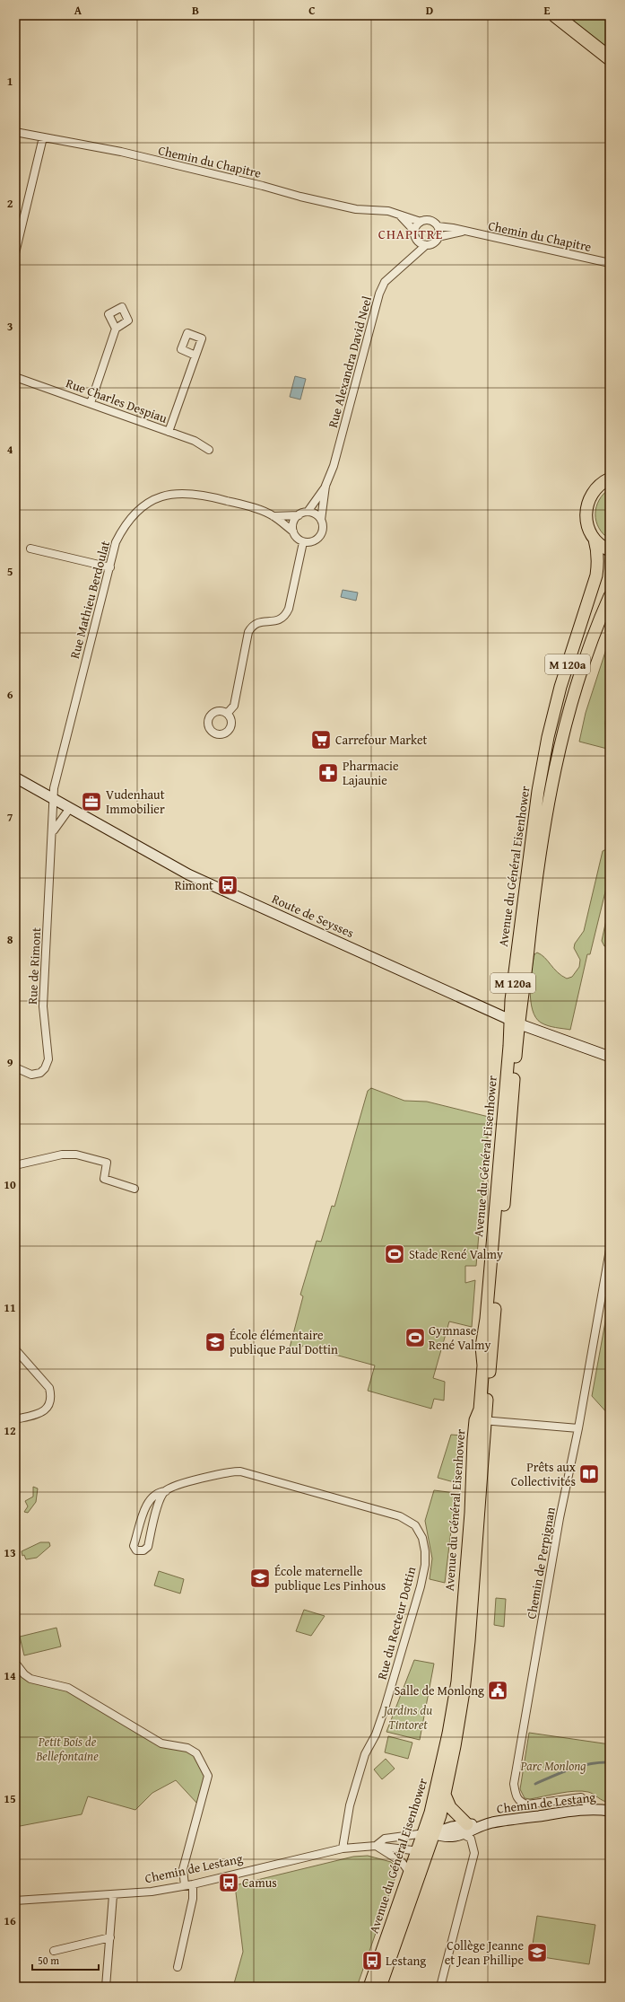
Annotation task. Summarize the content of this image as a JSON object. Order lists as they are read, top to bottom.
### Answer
{
  "streets": {
    "main road": [
      "M 120a",
      "Avenue du Général Eisenhower",
      "Route de Seysses",
      "Chemin de Lestang"
    ],
    "street": [
      "Chemin du Chapitre",
      "Rue Alexandra David Neel",
      "Rue Charles Despiau",
      "Rue Mathieu Berdoulat",
      "Rue de Rimont",
      "Chemin de Perpignan",
      "Rue du Recteur Dottin"
    ]
  },
  "crossings": [
    ["Chemin du Chapitre", "Rue Alexandra David Neel"],
    ["Rue Mathieu Berdoulat", "Route de Seysses"],
    ["Rue Mathieu Berdoulat", "Rue de Rimont"],
    ["Avenue du Général Eisenhower", "Route de Seysses"],
    ["Avenue du Général Eisenhower", "Chemin de Lestang"],
    ["Route de Seysses", "Rue de Rimont"],
    ["Chemin de Perpignan", "Chemin de Lestang"],
    ["Rue du Recteur Dottin", "Chemin de Lestang"]
  ],
  "districts": ["CHAPITRE"],
  "parks": ["Jardins du Tintoret", "Petit Bois de Bellefontaine", "Parc Monlong"],
  "places": {
    "supermarket": ["Carrefour Market"],
    "pharmacy": ["Pharmacie Lajaunie"],
    "office": ["Vudenhaut Immobilier"],
    "bus stop": ["Rimont", "Camus", "Lestang"],
    "sports": ["Stade René Valmy", "Gymnase René Valmy"],
    "school or university": ["École élémentaire publique Paul Dottin", "École maternelle publique Les Pinhous", "Collège Jeanne et Jean Phillipe"],
    "library": ["Prêts aux Collectivités"],
    "public building": ["Salle de Monlong"]
  },
  "scale_bar": "50 m",
  "grid": {
    "columns": [
      "A",
      "B",
      "C",
      "D",
      "E"
    ],
    "rows": [
      "1",
      "2",
      "3",
      "4",
      "5",
      "6",
      "7",
      "8",
      "9",
      "10",
      "11",
      "12",
      "13",
      "14",
      "15",
      "16"
    ]
  }
}
